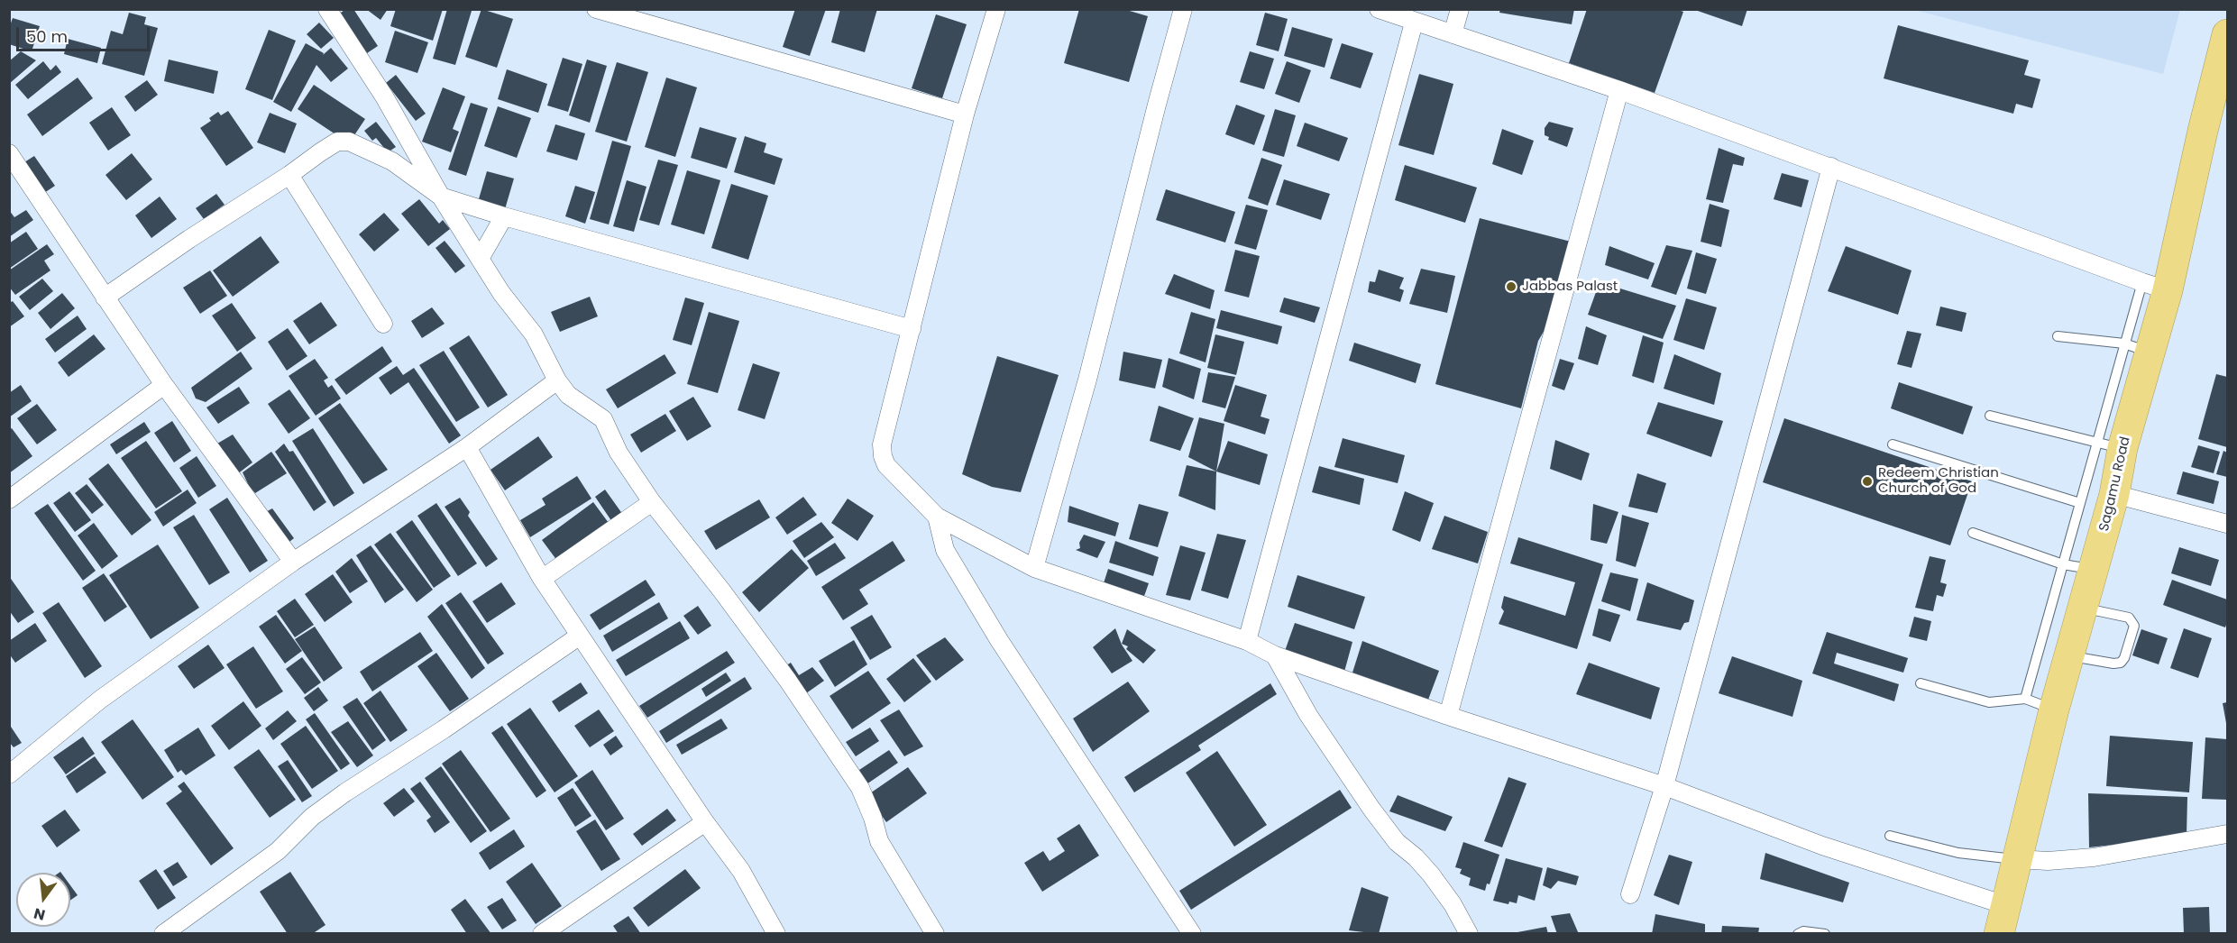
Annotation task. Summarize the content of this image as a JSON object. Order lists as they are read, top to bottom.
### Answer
{
  "streets": {
    "highway": ["Sagamu Road"]
  },
  "places": ["Jabbas Palast", "Redeem Christian Church of God"],
  "scale_bar": "50 m",
  "north": "bottom"
}
